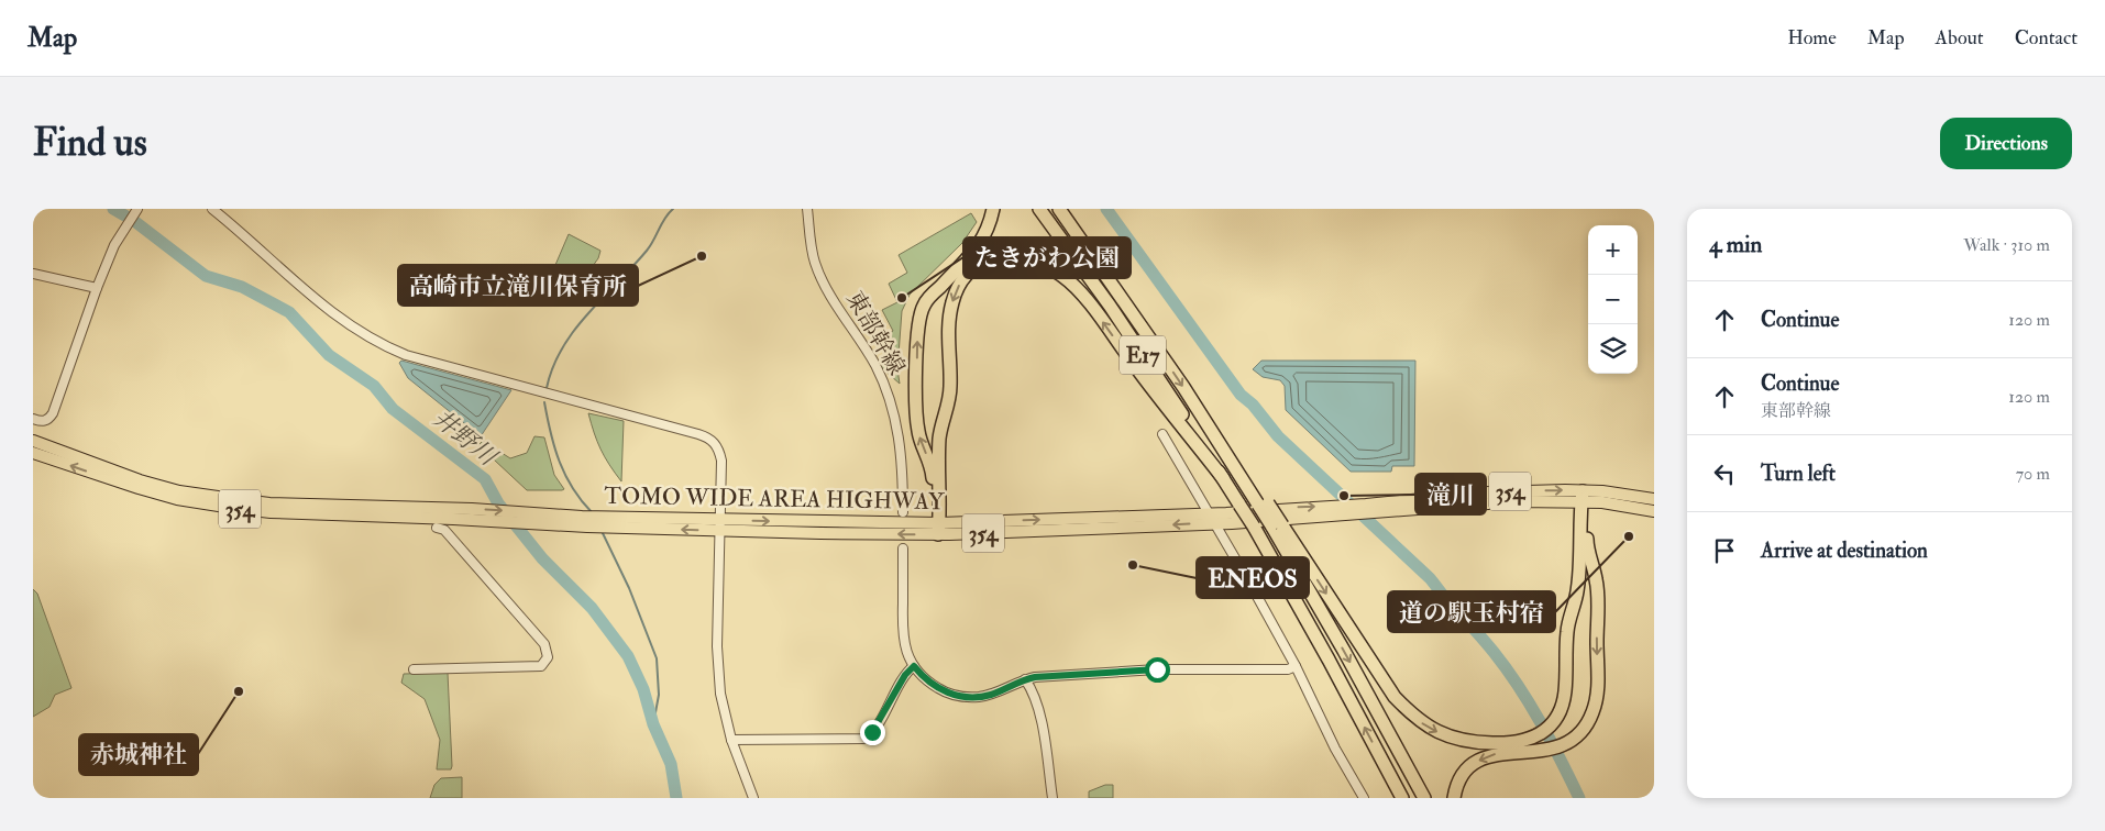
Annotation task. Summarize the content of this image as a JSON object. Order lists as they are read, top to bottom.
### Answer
{
  "streets": {
    "highway": ["E17", "354", "TOMO WIDE AREA HIGHWAY"],
    "street": ["東部幹線"]
  },
  "water": ["井野川"],
  "places": [
    "高崎市立滝川保育所",
    "たきがわ公園",
    "滝川",
    "道の駅玉村宿",
    "ENEOS",
    "赤城神社"
  ],
  "page": {
    "header": "Map",
    "nav": [
      "Home",
      "Map",
      "About",
      "Contact"
    ],
    "buttons": "Directions",
    "title": "Find us",
    "heading": ["4 min", "Walk · 310 m"],
    "map_buttons": ["+", "−"],
    "list": [
      ["Continue", "120 m"],
      ["Continue", "東部幹線", "120 m"],
      ["Turn left", "70 m"],
      "Arrive at destination"
    ]
  }
}
